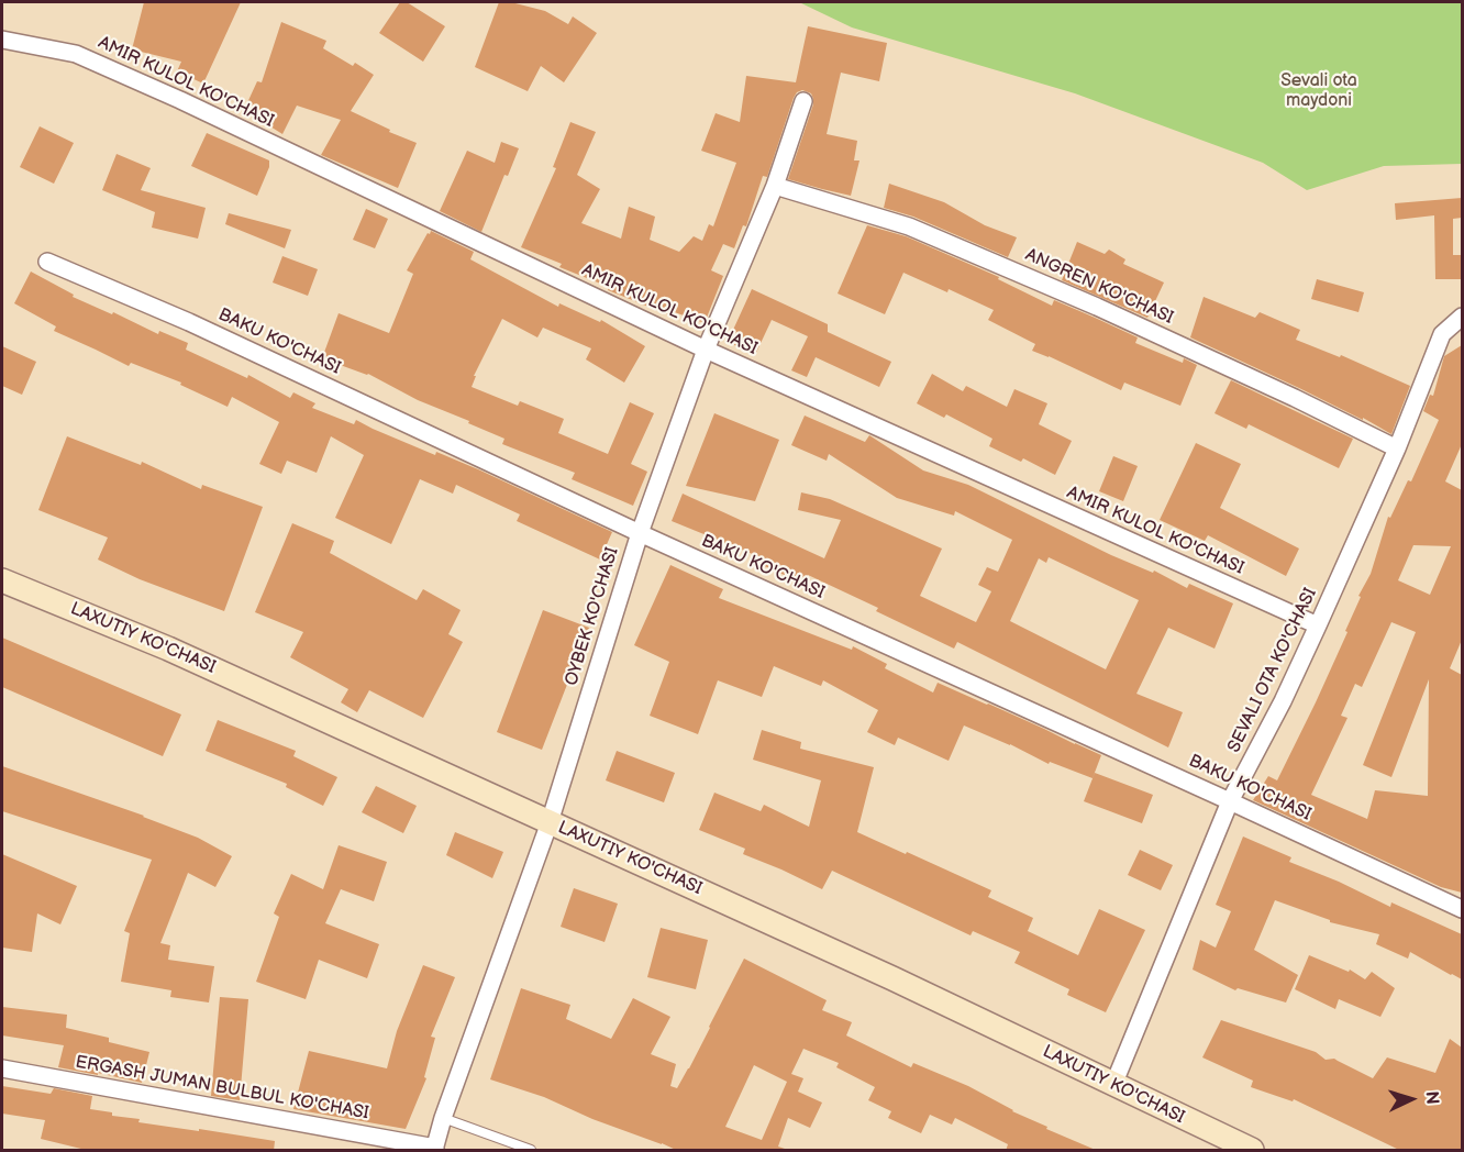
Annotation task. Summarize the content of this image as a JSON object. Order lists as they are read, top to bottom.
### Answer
{
  "streets": {
    "street": [
      "AMIR KULOL KO'CHASI",
      "ANGREN KO'CHASI",
      "BAKU KO'CHASI",
      "OYBEK KO'CHASI",
      "LAXUTIY KO'CHASI",
      "SEVALI OTA KO'CHASI",
      "ERGASH JUMAN BULBUL KO'CHASI"
    ]
  },
  "crossings": [
    ["AMIR KULOL KO'CHASI", "OYBEK KO'CHASI"],
    ["AMIR KULOL KO'CHASI", "SEVALI OTA KO'CHASI"],
    ["ANGREN KO'CHASI", "OYBEK KO'CHASI"],
    ["ANGREN KO'CHASI", "SEVALI OTA KO'CHASI"],
    ["BAKU KO'CHASI", "OYBEK KO'CHASI"],
    ["BAKU KO'CHASI", "SEVALI OTA KO'CHASI"],
    ["OYBEK KO'CHASI", "LAXUTIY KO'CHASI"],
    ["OYBEK KO'CHASI", "ERGASH JUMAN BULBUL KO'CHASI"],
    ["LAXUTIY KO'CHASI", "SEVALI OTA KO'CHASI"]
  ],
  "parks": ["Sevali ota maydoni"],
  "north": "right"
}
